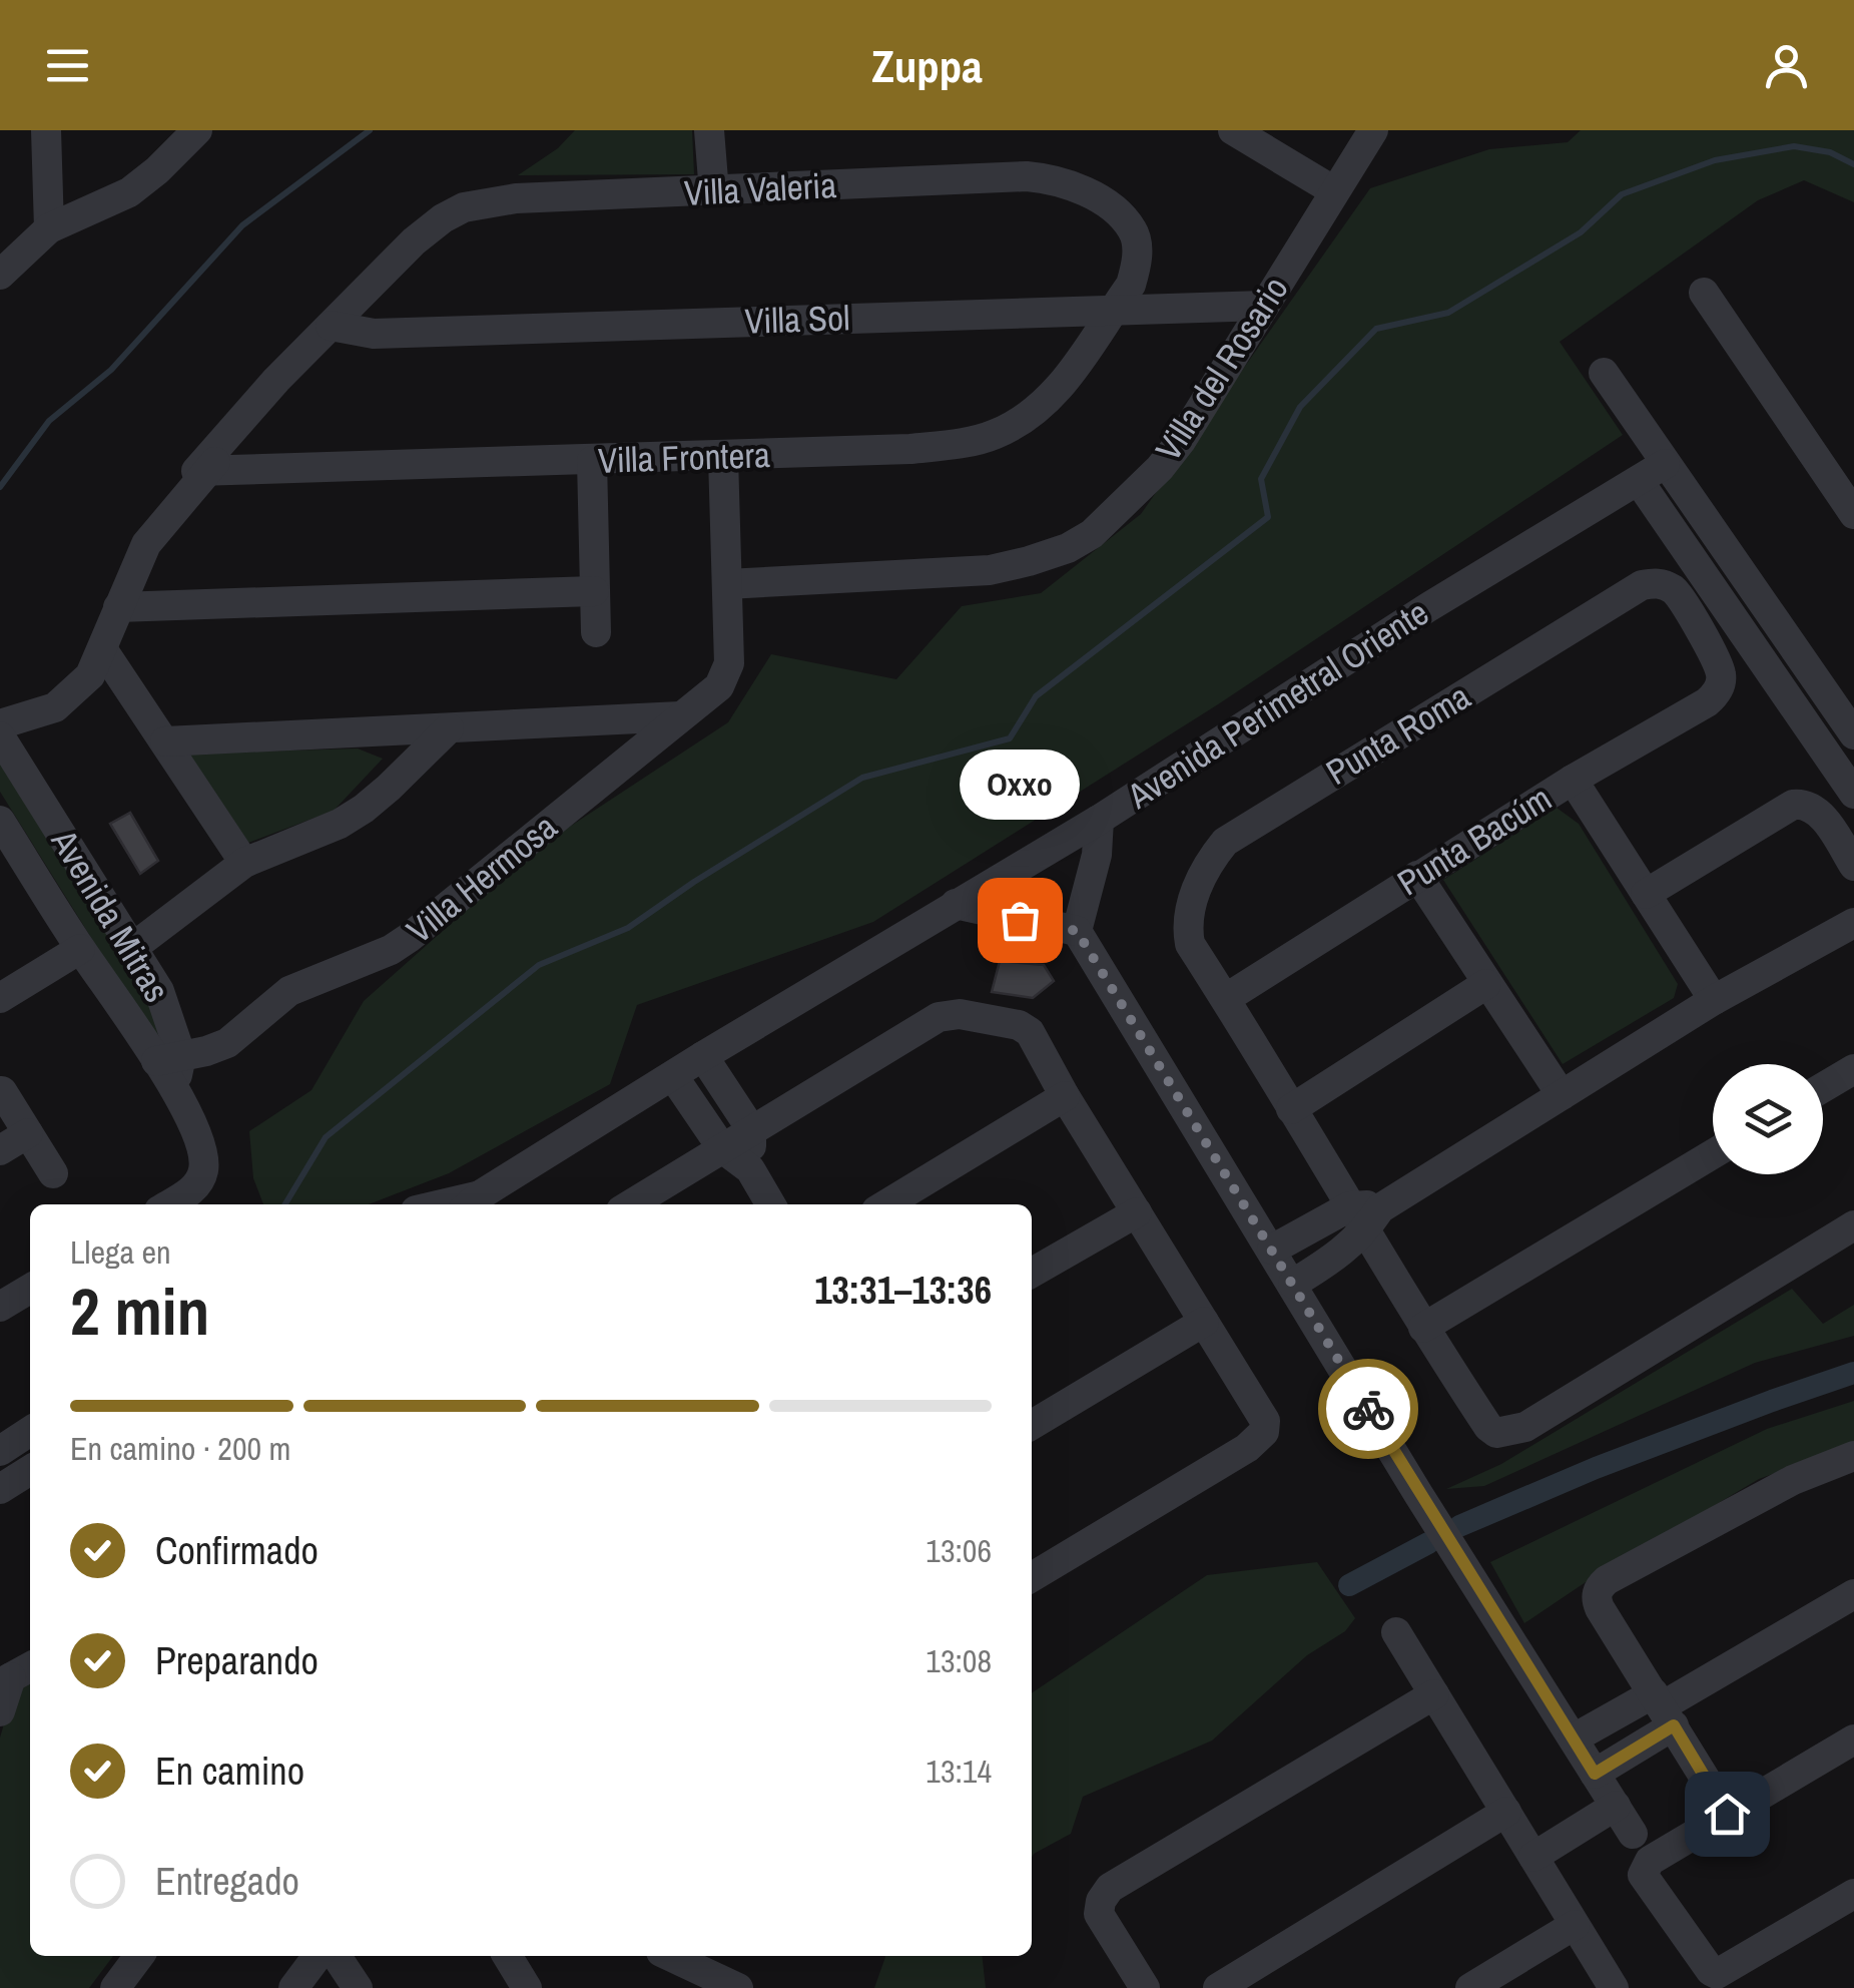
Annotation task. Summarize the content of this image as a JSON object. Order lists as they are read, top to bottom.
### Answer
{
  "streets": {
    "street": [
      "Villa Valeria",
      "Villa Sol",
      "Villa del Rosario",
      "Villa Frontera",
      "Avenida Perimetral Oriente",
      "Punta Roma",
      "Punta Bacúm",
      "Villa Hermosa",
      "Avenida Mitras"
    ]
  },
  "crossings": [
    ["Villa Valeria", "Villa Sol"],
    ["Villa Valeria", "Villa Frontera"],
    ["Villa Sol", "Villa del Rosario"],
    ["Villa Sol", "Villa Frontera"],
    ["Villa del Rosario", "Villa Hermosa"],
    ["Punta Roma", "Punta Bacúm"],
    ["Villa Hermosa", "Avenida Mitras"]
  ],
  "places": ["Oxxo"],
  "page": {
    "header": "Zuppa",
    "bubble": "Oxxo",
    "heading": ["2 min", "Llega en", "13:31–13:36"],
    "bar": "En camino · 200 m",
    "list": [
      ["Confirmado", "13:06"],
      ["Preparando", "13:08"],
      ["En camino", "13:14"],
      "Entregado"
    ]
  }
}
